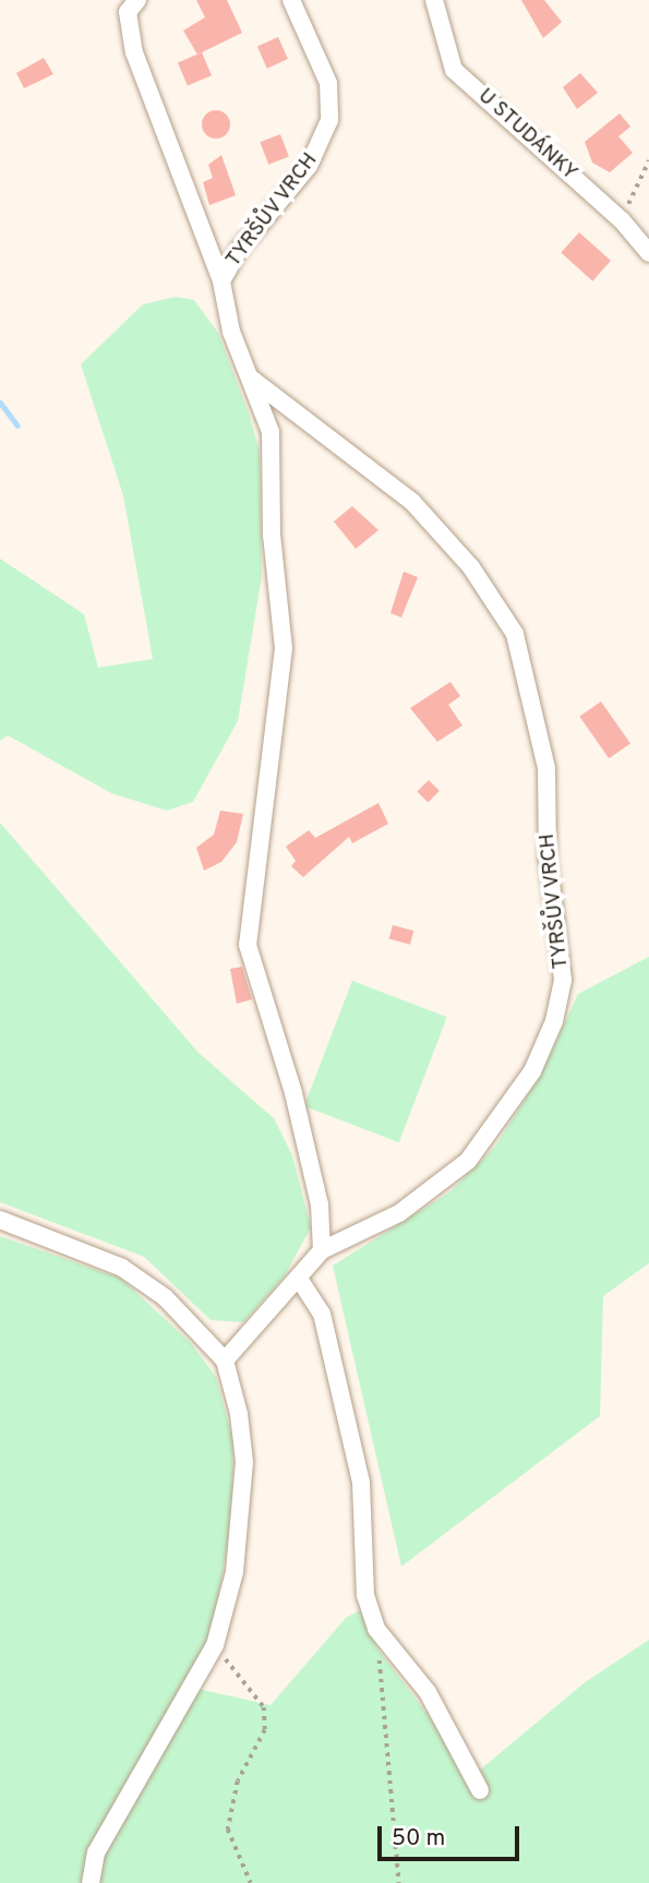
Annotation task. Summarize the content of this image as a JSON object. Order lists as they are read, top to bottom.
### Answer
{
  "streets": {
    "street": ["U STUDÁNKY", "TYRŠŮV VRCH"]
  },
  "scale_bar": "50 m"
}
